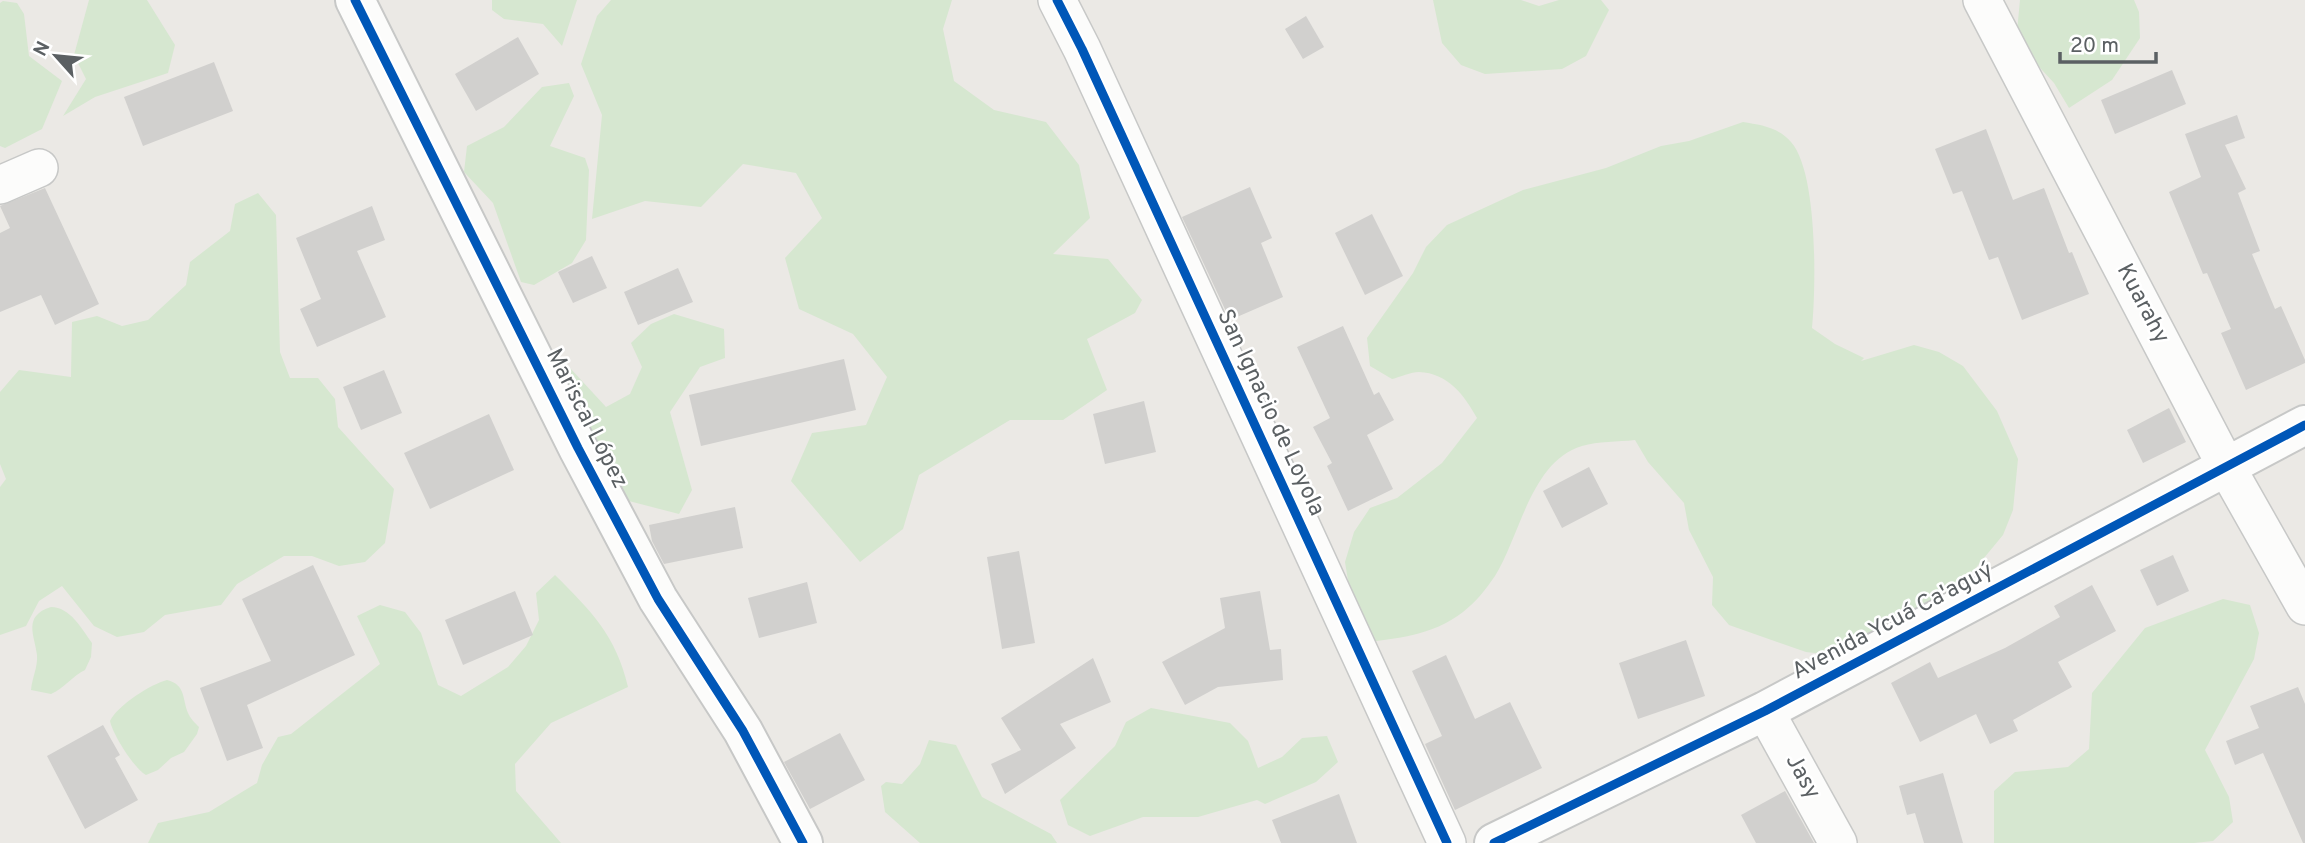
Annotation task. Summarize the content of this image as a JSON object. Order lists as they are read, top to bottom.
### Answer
{
  "streets": {
    "street": [
      "Kuarahy",
      "San Ignacio de Loyola",
      "Mariscal López",
      "Avenida Ycuá Ca'aguý",
      "Jasy"
    ]
  },
  "crossings": [
    ["Kuarahy", "Avenida Ycuá Ca'aguý"],
    ["Avenida Ycuá Ca'aguý", "Jasy"]
  ],
  "scale_bar": "20 m",
  "north": "top left"
}
